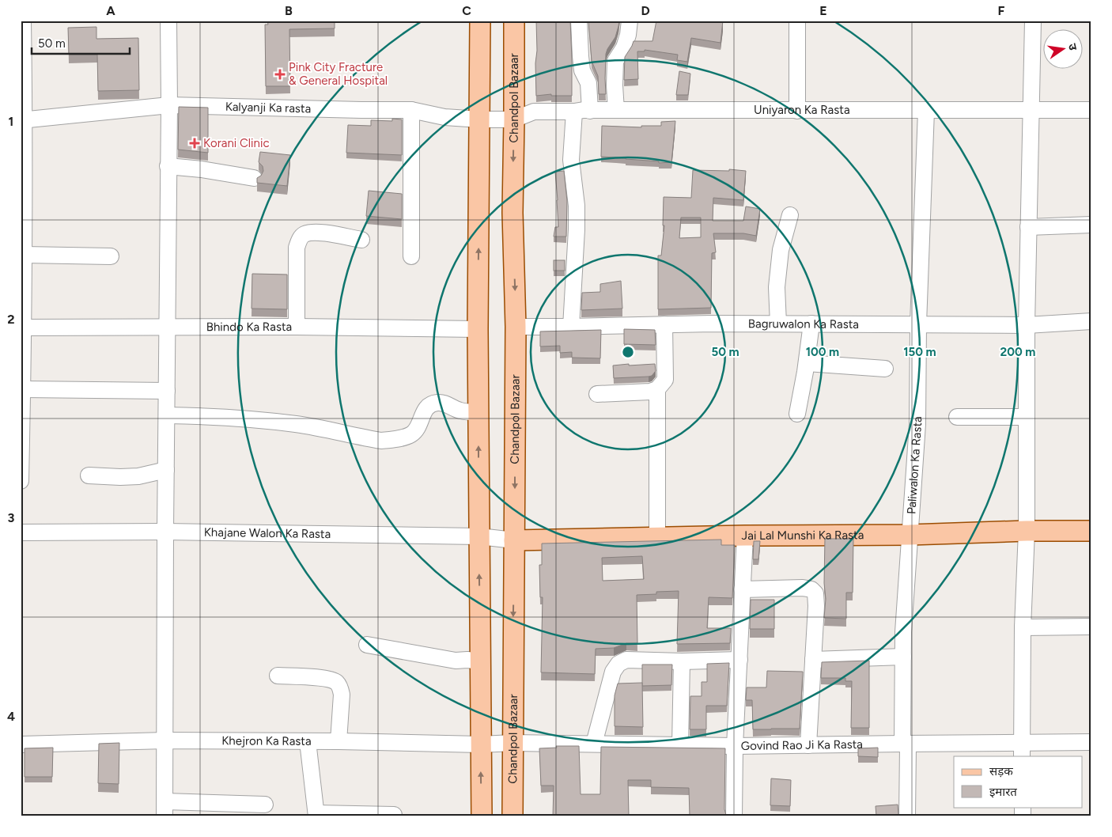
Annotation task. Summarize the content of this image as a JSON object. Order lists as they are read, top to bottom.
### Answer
{
  "streets": {
    "main road": ["Chandpol Bazaar", "Jai Lal Munshi Ka Rasta"],
    "street": [
      "Kalyanji Ka rasta",
      "Uniyaron Ka Rasta",
      "Bagruwalon Ka Rasta",
      "Bhindo Ka Rasta",
      "Paliwalon Ka Rasta",
      "Khajane Walon Ka Rasta",
      "Khejron Ka Rasta",
      "Govind Rao Ji Ka Rasta"
    ]
  },
  "crossings": [
    ["Chandpol Bazaar", "Kalyanji Ka rasta"],
    ["Chandpol Bazaar", "Uniyaron Ka Rasta"],
    ["Chandpol Bazaar", "Bagruwalon Ka Rasta"],
    ["Chandpol Bazaar", "Khajane Walon Ka Rasta"],
    ["Chandpol Bazaar", "Jai Lal Munshi Ka Rasta"],
    ["Chandpol Bazaar", "Khejron Ka Rasta"],
    ["Chandpol Bazaar", "Govind Rao Ji Ka Rasta"],
    ["Kalyanji Ka rasta", "Uniyaron Ka Rasta"],
    ["Uniyaron Ka Rasta", "Paliwalon Ka Rasta"],
    ["Bagruwalon Ka Rasta", "Paliwalon Ka Rasta"],
    ["Paliwalon Ka Rasta", "Jai Lal Munshi Ka Rasta"],
    ["Paliwalon Ka Rasta", "Govind Rao Ji Ka Rasta"],
    ["Khajane Walon Ka Rasta", "Jai Lal Munshi Ka Rasta"],
    ["Khejron Ka Rasta", "Govind Rao Ji Ka Rasta"]
  ],
  "places": {
    "health": ["Pink City Fracture & General Hospital", "Korani Clinic"]
  },
  "legend": ["सड़क", "इमारत"],
  "scale_bar": "50 m",
  "north": "right",
  "grid": {
    "columns": [
      "A",
      "B",
      "C",
      "D",
      "E",
      "F"
    ],
    "rows": [
      "1",
      "2",
      "3",
      "4"
    ]
  },
  "rings": [
    "50 m",
    "100 m",
    "150 m",
    "200 m"
  ]
}
